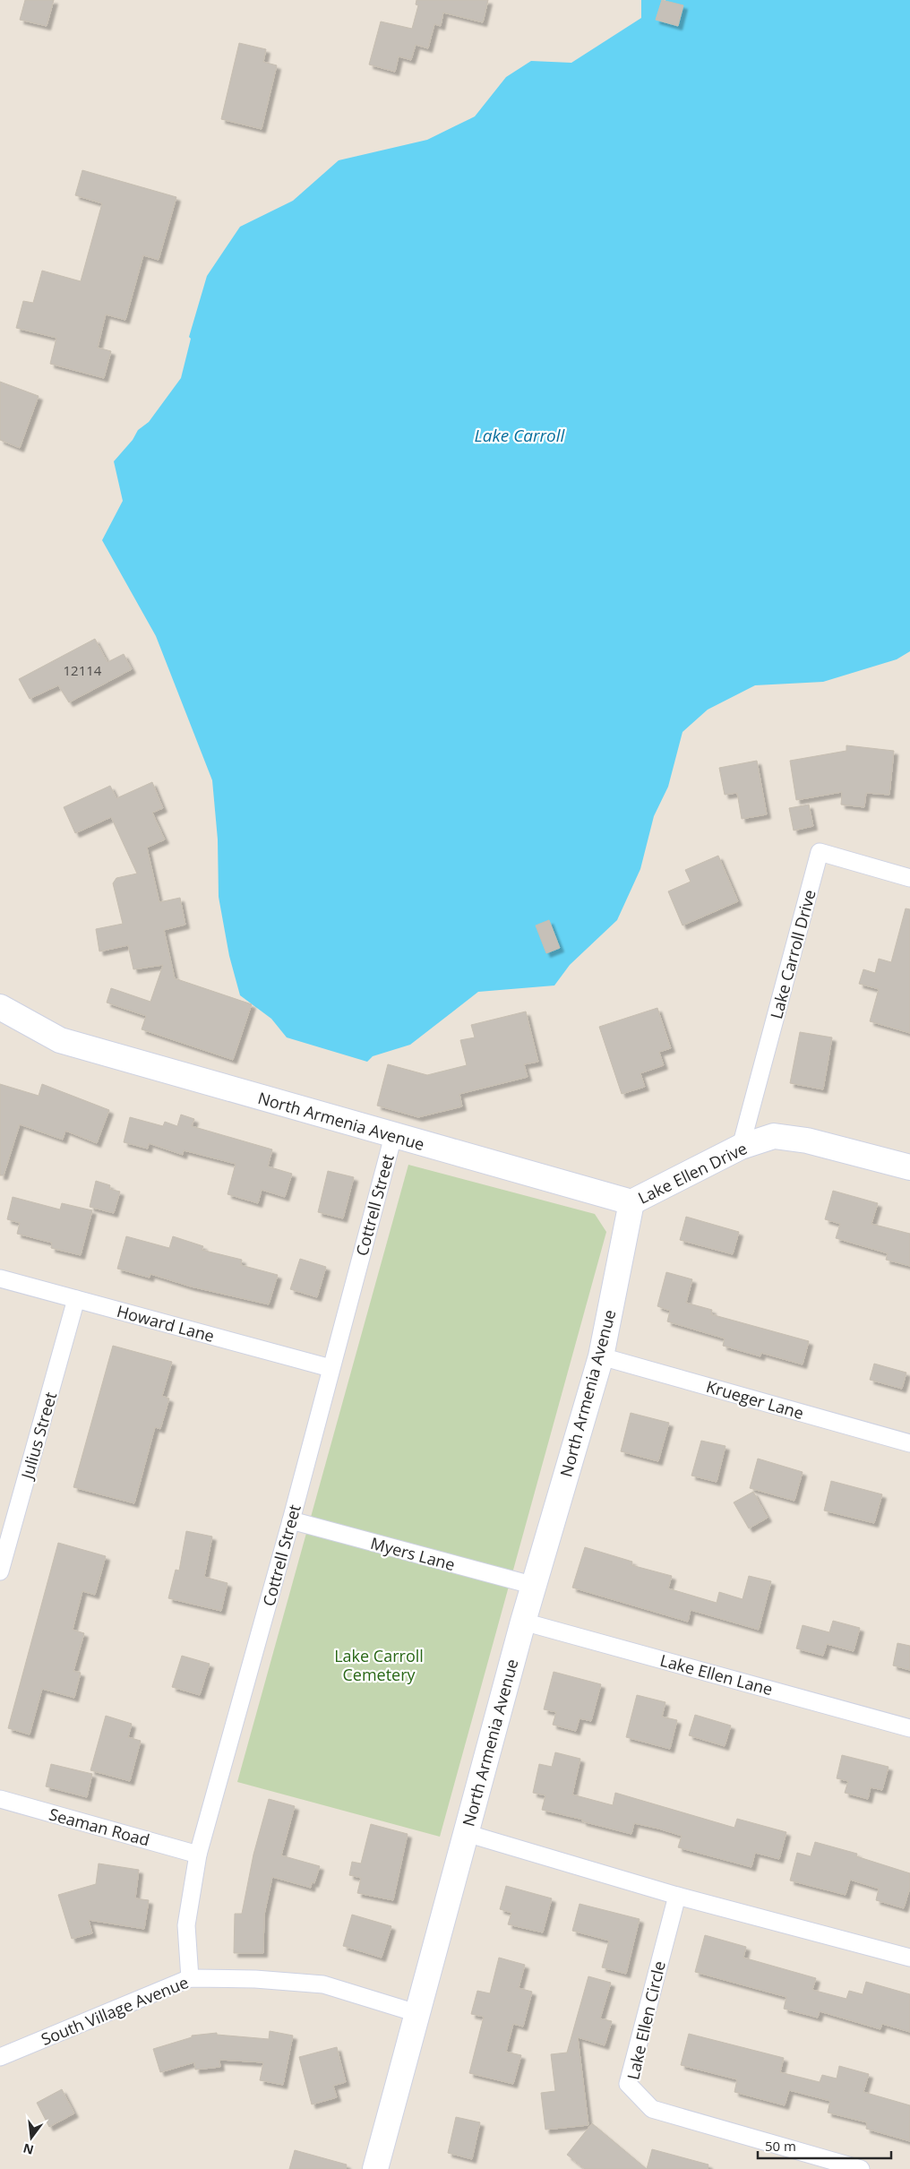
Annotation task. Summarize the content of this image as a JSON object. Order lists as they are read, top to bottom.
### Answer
{
  "streets": {
    "main road": ["North Armenia Avenue", "Lake Ellen Drive"],
    "street": [
      "Lake Carroll Drive",
      "Cottrell Street",
      "Howard Lane",
      "Krueger Lane",
      "Julius Street",
      "Myers Lane",
      "Lake Ellen Lane",
      "Seaman Road",
      "South Village Avenue",
      "Lake Ellen Circle"
    ]
  },
  "crossings": [
    ["Lake Carroll Drive", "Lake Ellen Drive"],
    ["North Armenia Avenue", "Lake Ellen Drive"],
    ["North Armenia Avenue", "Cottrell Street"],
    ["North Armenia Avenue", "Krueger Lane"],
    ["North Armenia Avenue", "Myers Lane"],
    ["North Armenia Avenue", "Lake Ellen Lane"],
    ["North Armenia Avenue", "South Village Avenue"],
    ["Cottrell Street", "Howard Lane"],
    ["Cottrell Street", "Myers Lane"],
    ["Cottrell Street", "Seaman Road"],
    ["Cottrell Street", "South Village Avenue"],
    ["Howard Lane", "Julius Street"]
  ],
  "water": ["Lake Carroll"],
  "parks": ["Lake Carroll Cemetery"],
  "house_numbers": ["12114"],
  "scale_bar": "50 m",
  "north": "bottom"
}
